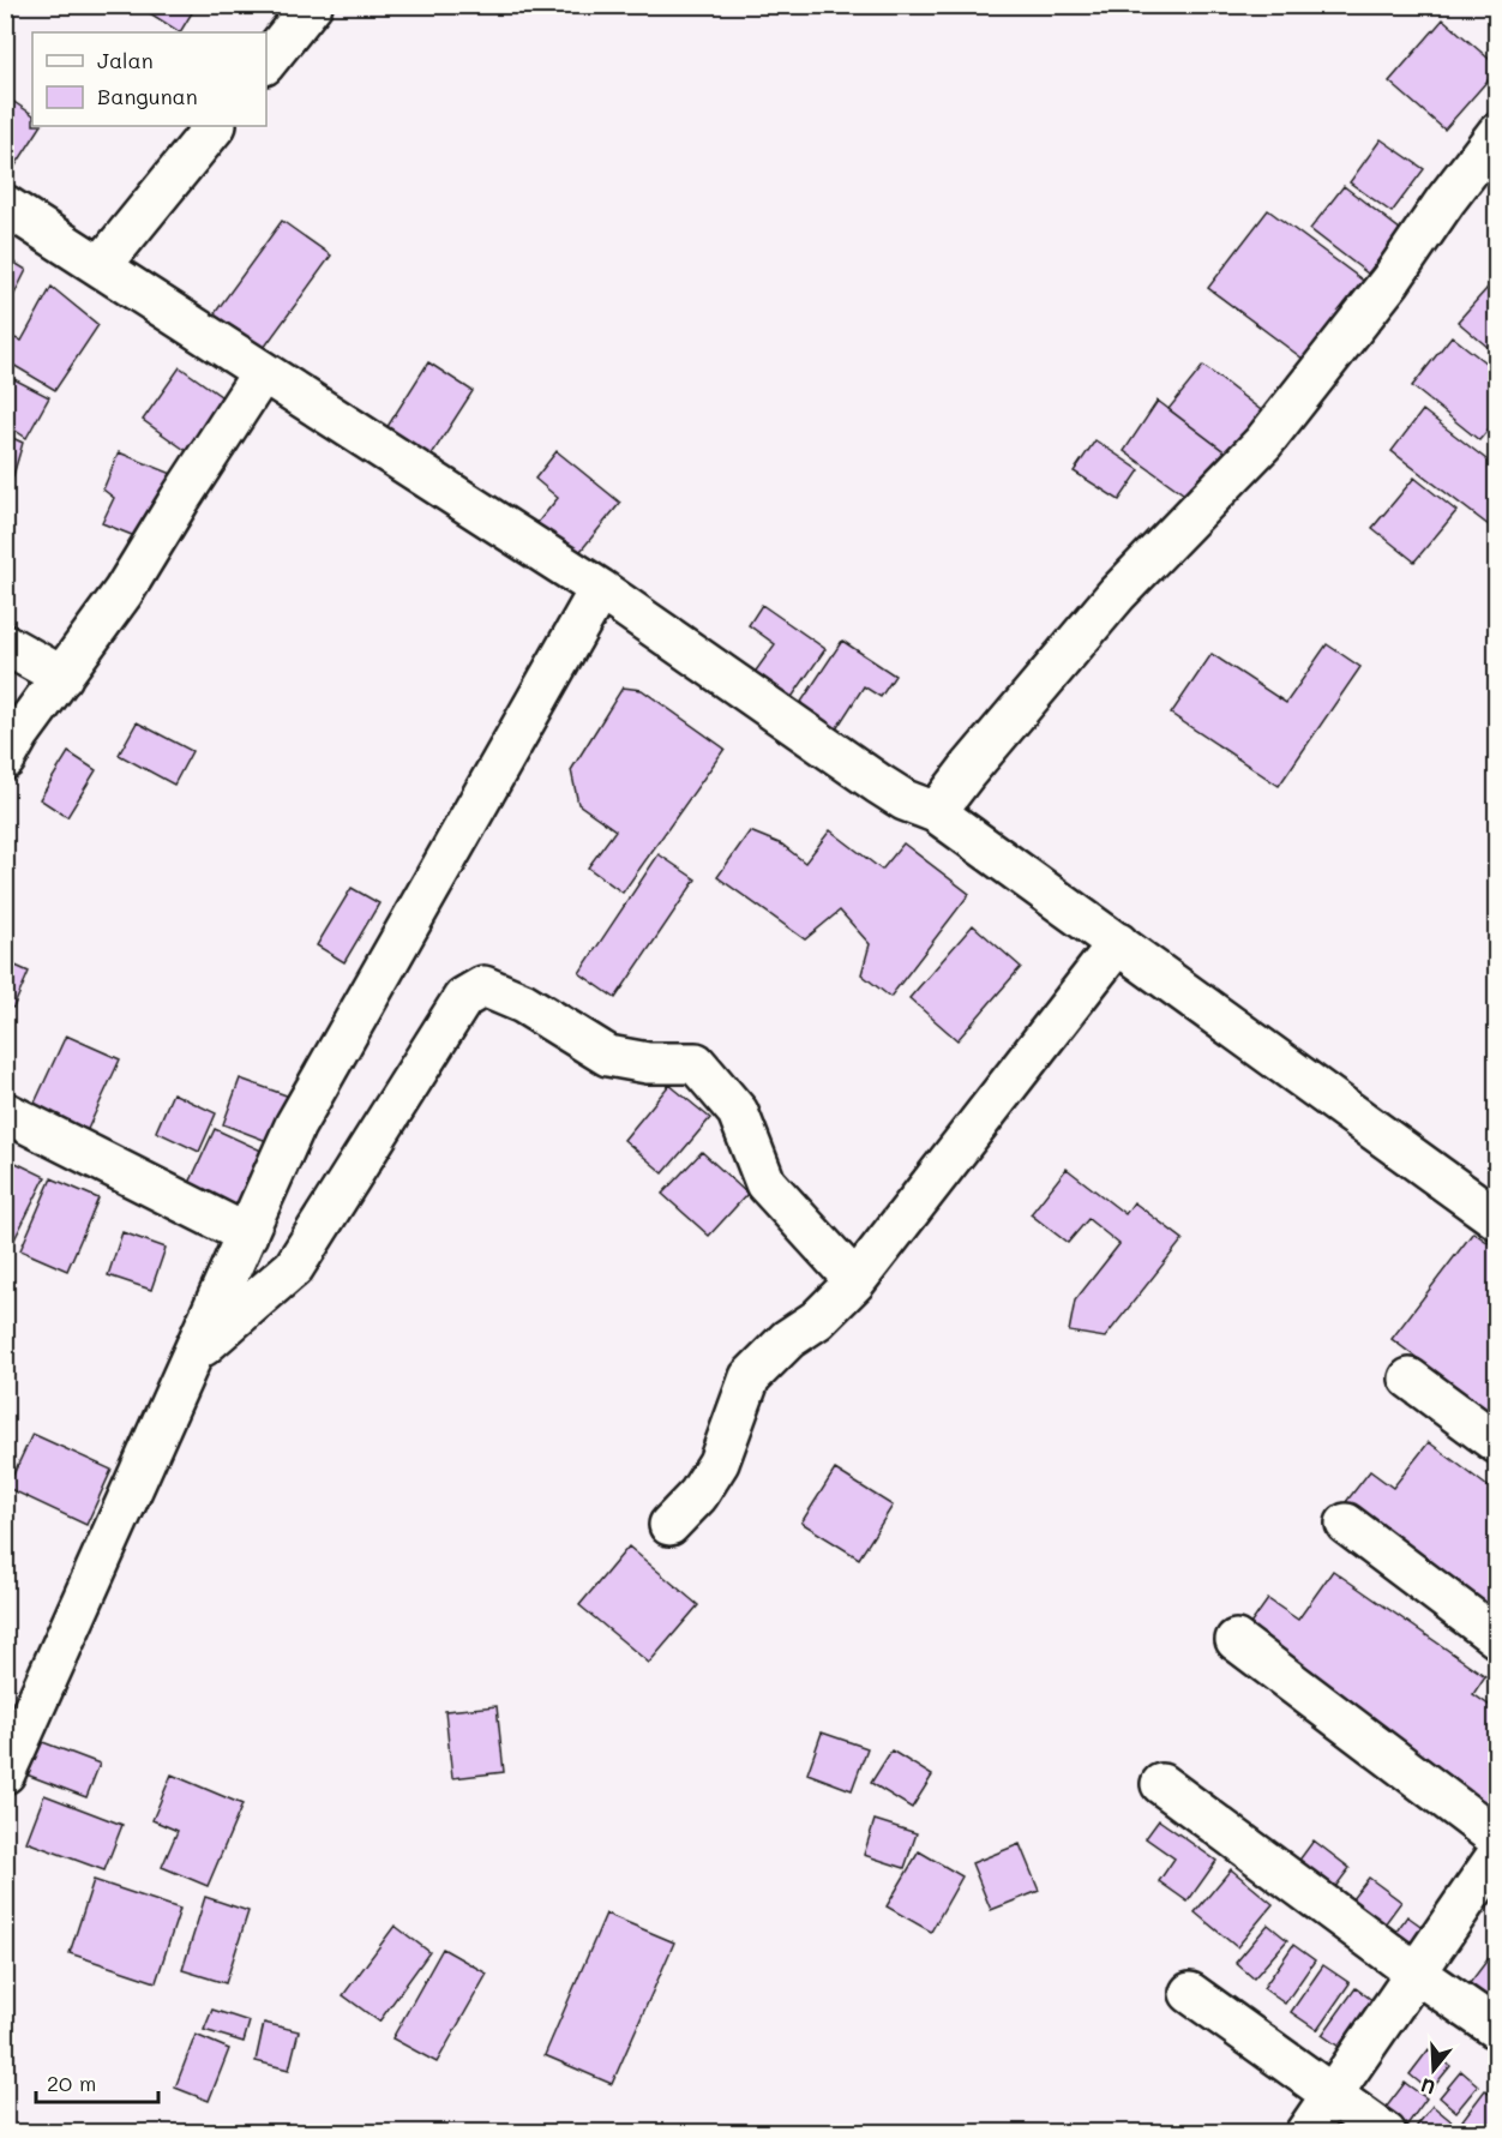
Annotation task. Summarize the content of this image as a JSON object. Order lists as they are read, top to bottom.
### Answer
{
  "legend": ["Jalan", "Bangunan"],
  "scale_bar": "20 m",
  "north": "bottom"
}
